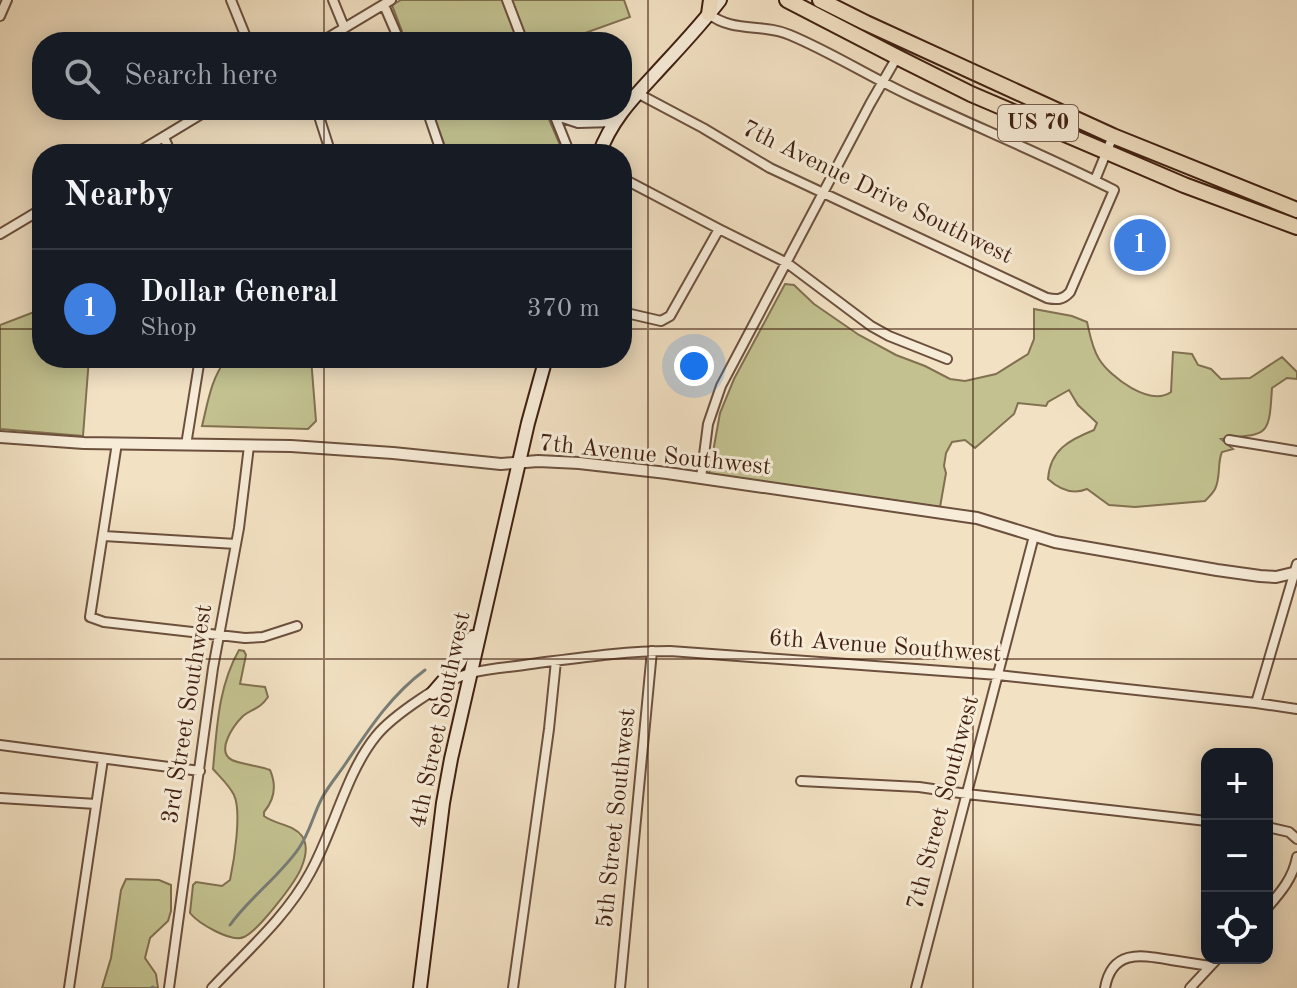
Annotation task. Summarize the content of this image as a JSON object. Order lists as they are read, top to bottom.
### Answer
{
  "streets": {
    "main road": ["US 70", "4th Street Southwest"],
    "street": [
      "7th Avenue Drive Southwest",
      "7th Avenue Southwest",
      "6th Avenue Southwest",
      "3rd Street Southwest",
      "7th Street Southwest",
      "5th Street Southwest"
    ]
  },
  "crossings": [
    ["7th Avenue Southwest", "3rd Street Southwest"],
    ["7th Avenue Southwest", "4th Street Southwest"],
    ["7th Avenue Southwest", "7th Street Southwest"],
    ["6th Avenue Southwest", "4th Street Southwest"],
    ["6th Avenue Southwest", "7th Street Southwest"],
    ["6th Avenue Southwest", "5th Street Southwest"]
  ],
  "page": {
    "search": "Search here",
    "heading": "Nearby",
    "pins": "1",
    "list": [
      {
        "mark": "1",
        "name": "Dollar General",
        "note": "Shop",
        "value": "370 m"
      }
    ],
    "map_buttons": ["+", "−"]
  }
}
